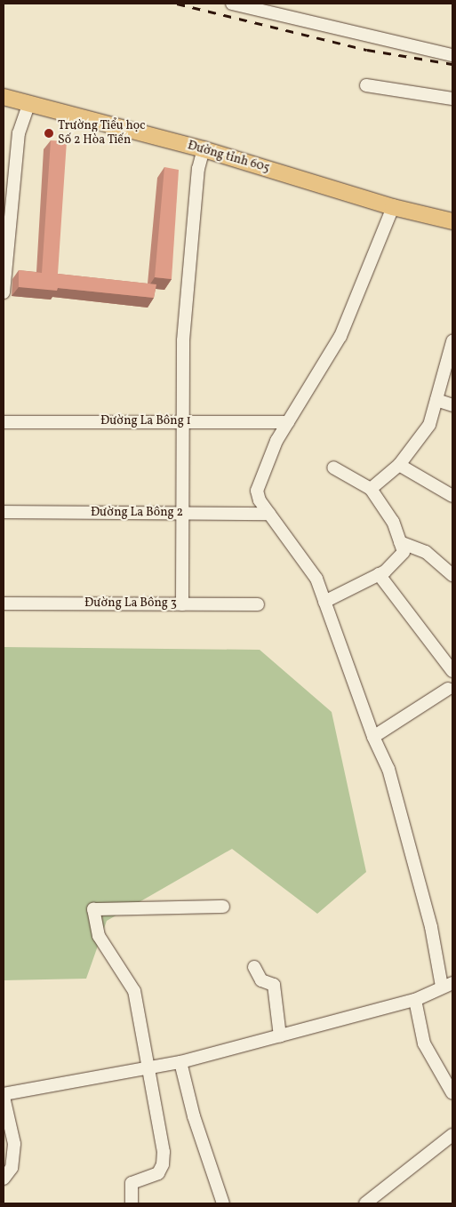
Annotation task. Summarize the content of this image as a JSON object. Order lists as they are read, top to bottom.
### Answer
{
  "streets": {
    "main road": ["Đường tỉnh 605"],
    "street": ["Đường La Bông 1", "Đường La Bông 2", "Đường La Bông 3"]
  },
  "places": ["Trường Tiểu học Số 2 Hòa Tiến"]
}
